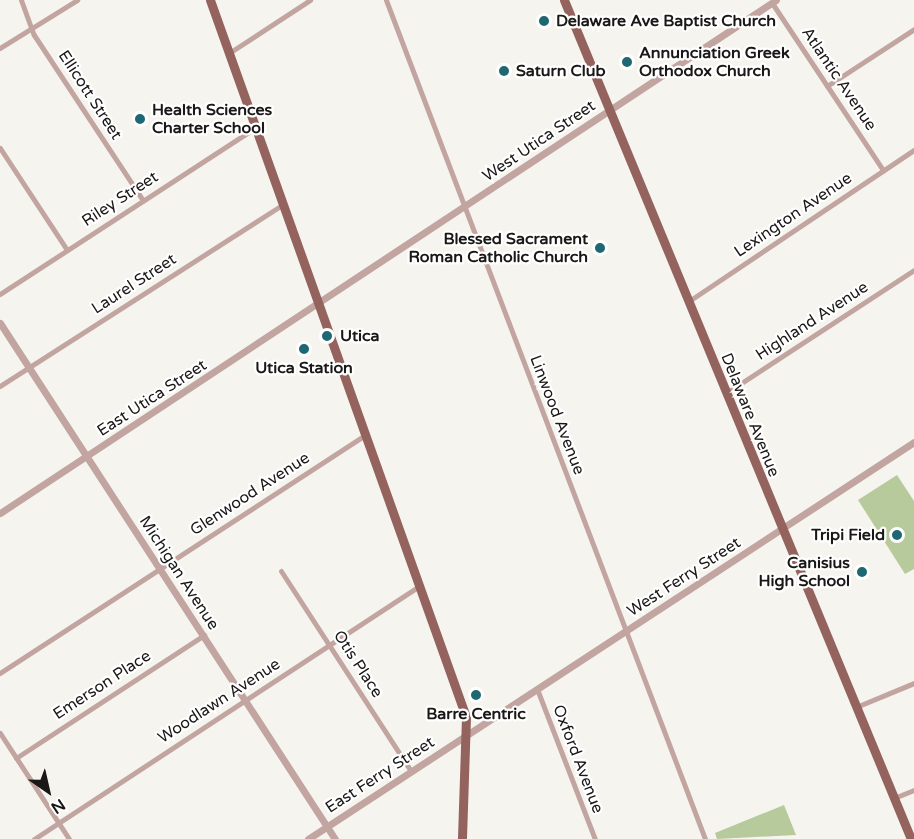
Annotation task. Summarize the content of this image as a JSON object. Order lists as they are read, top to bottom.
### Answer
{
  "streets": {
    "main road": ["Delaware Avenue"],
    "street": [
      "Atlantic Avenue",
      "Ellicott Street",
      "West Utica Street",
      "Riley Street",
      "Lexington Avenue",
      "Laurel Street",
      "Highland Avenue",
      "East Utica Street",
      "Linwood Avenue",
      "Glenwood Avenue",
      "Michigan Avenue",
      "West Ferry Street",
      "Otis Place",
      "Emerson Place",
      "Woodlawn Avenue",
      "Oxford Avenue",
      "East Ferry Street"
    ]
  },
  "crossings": [
    ["Atlantic Avenue", "West Utica Street"],
    ["Atlantic Avenue", "Lexington Avenue"],
    ["Ellicott Street", "Riley Street"],
    ["West Utica Street", "East Utica Street"],
    ["West Utica Street", "Linwood Avenue"],
    ["West Utica Street", "Delaware Avenue"],
    ["Lexington Avenue", "Delaware Avenue"],
    ["Laurel Street", "Michigan Avenue"],
    ["Highland Avenue", "Delaware Avenue"],
    ["East Utica Street", "Michigan Avenue"],
    ["Linwood Avenue", "West Ferry Street"],
    ["Delaware Avenue", "West Ferry Street"],
    ["Glenwood Avenue", "Michigan Avenue"],
    ["Michigan Avenue", "Emerson Place"],
    ["Michigan Avenue", "Woodlawn Avenue"],
    ["Michigan Avenue", "East Ferry Street"],
    ["West Ferry Street", "Oxford Avenue"],
    ["West Ferry Street", "East Ferry Street"],
    ["Otis Place", "Woodlawn Avenue"],
    ["Otis Place", "East Ferry Street"]
  ],
  "places": [
    "Delaware Ave Baptist Church",
    "Annunciation Greek Orthodox Church",
    "Saturn Club",
    "Health Sciences Charter School",
    "Blessed Sacrament Roman Catholic Church",
    "Utica",
    "Utica Station",
    "Tripi Field",
    "Canisius High School",
    "Barre Centric"
  ],
  "north": "bottom right"
}
